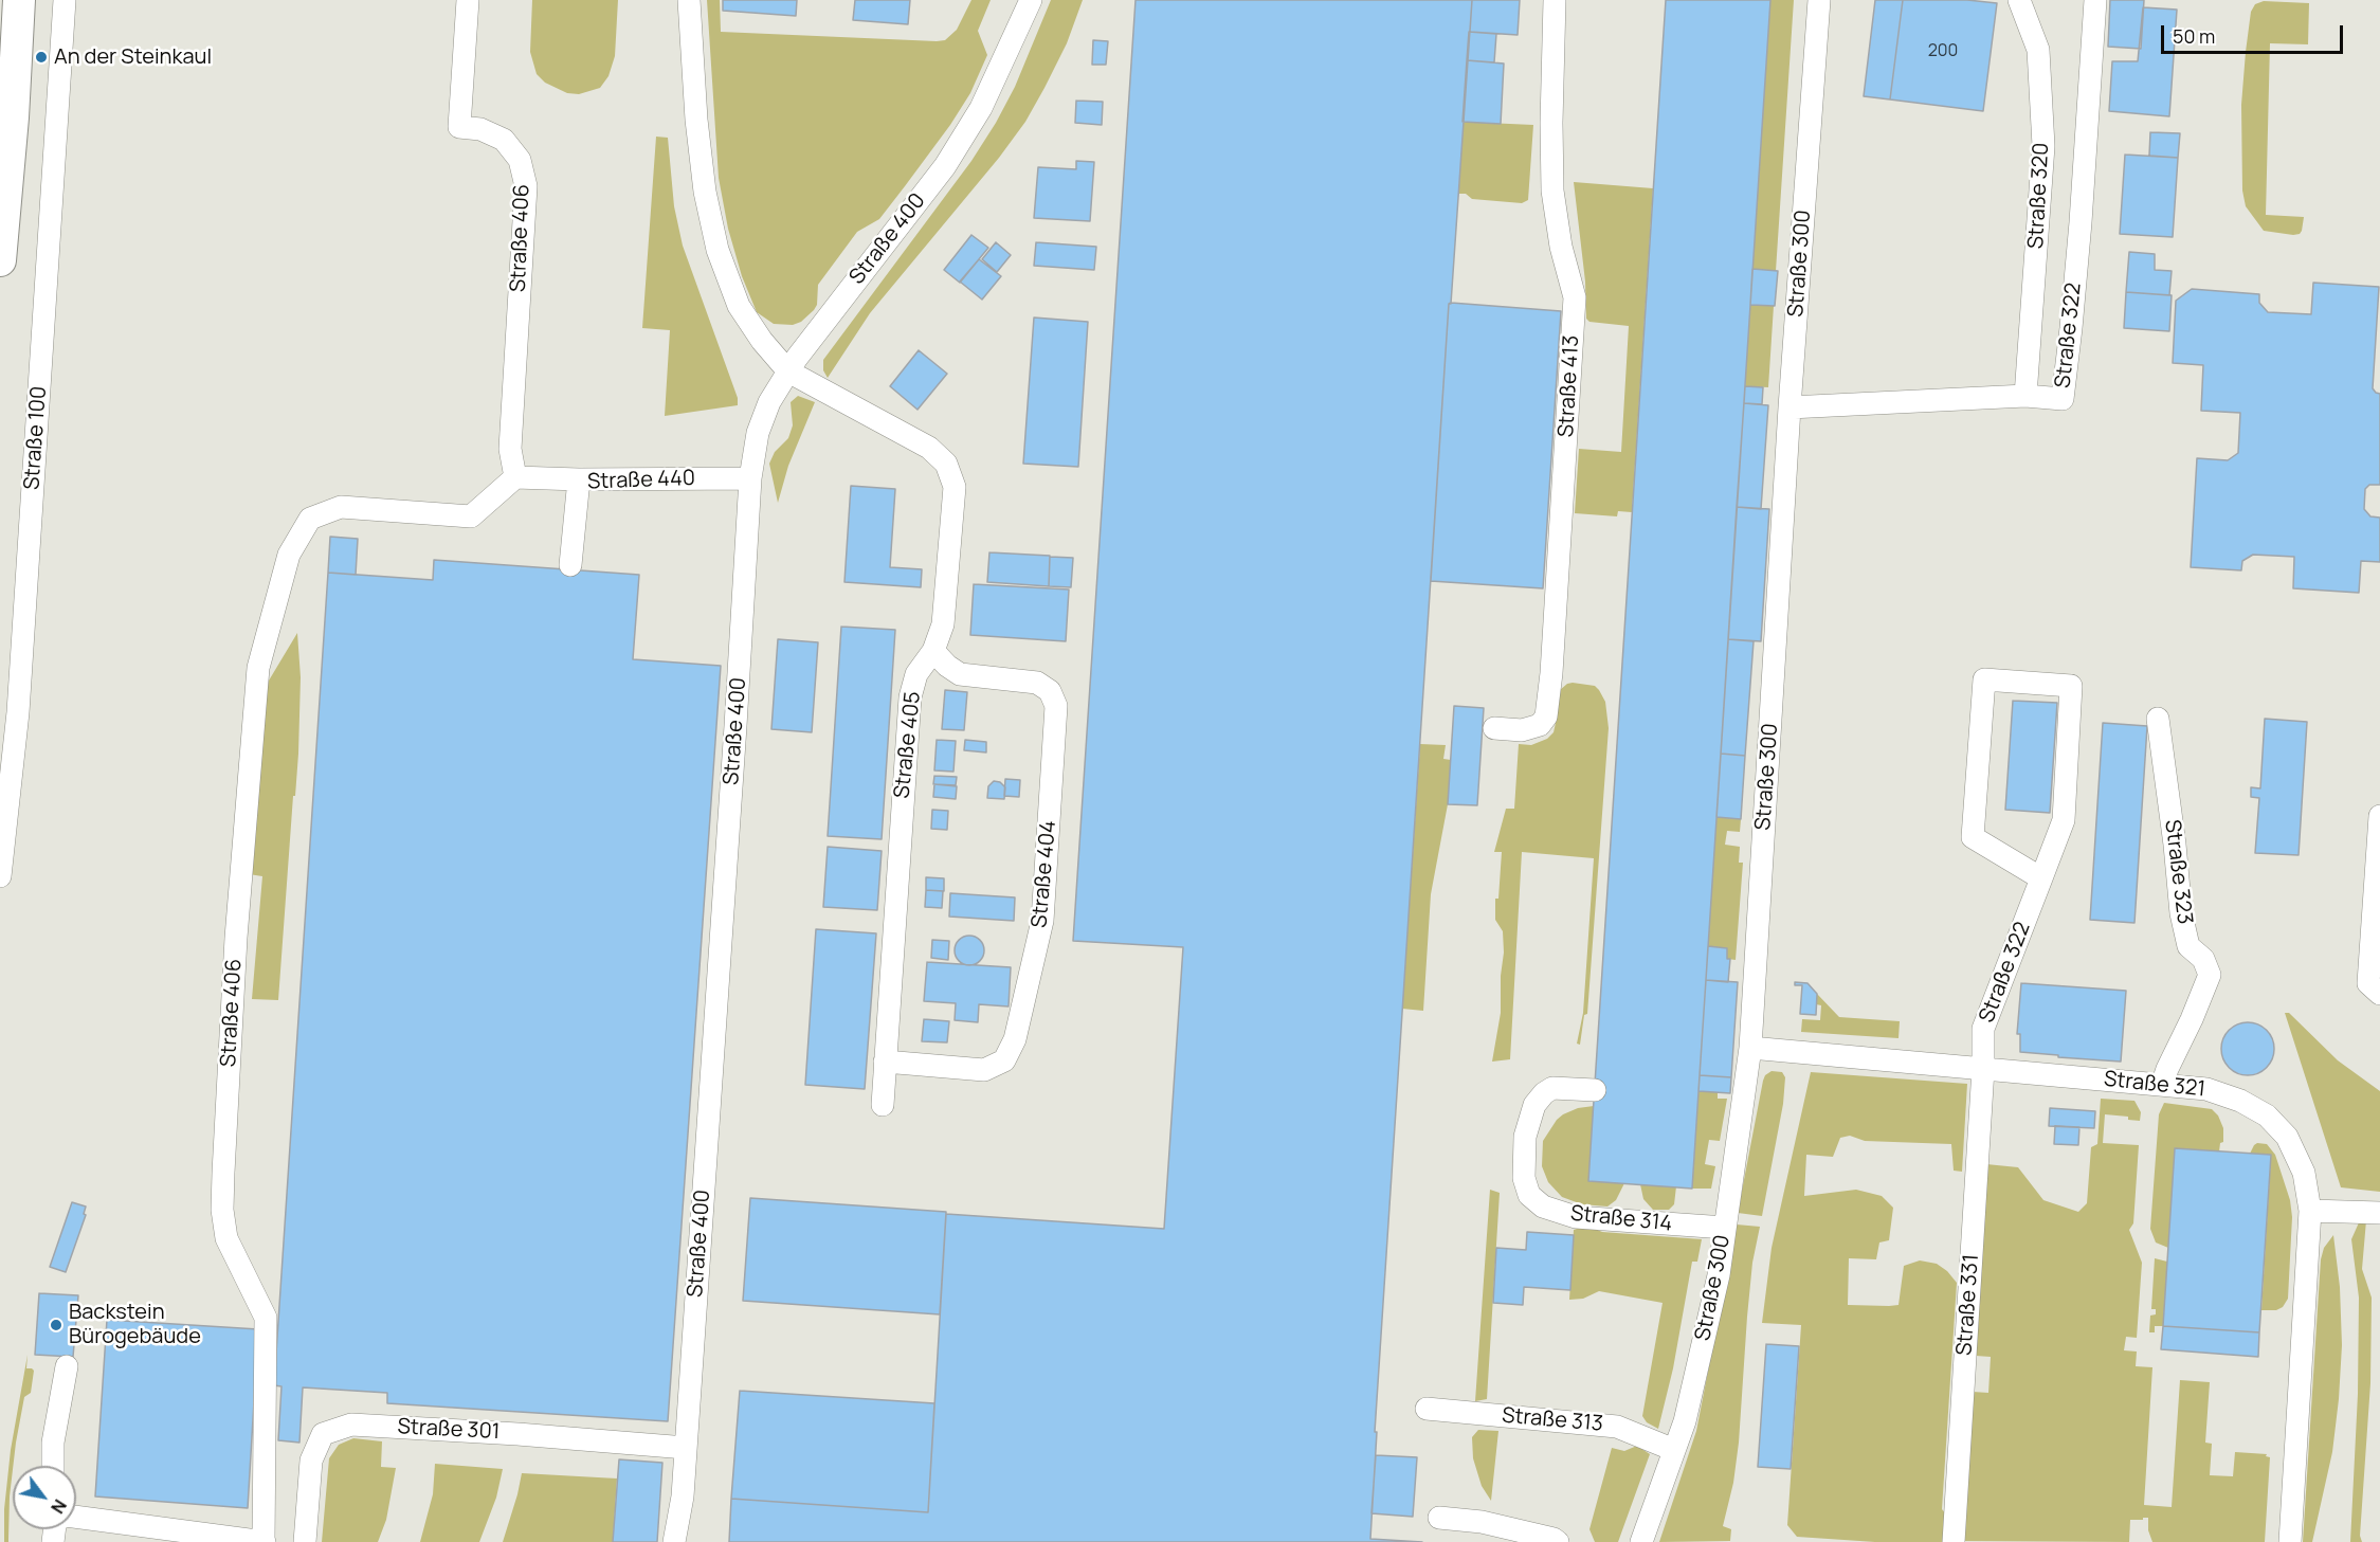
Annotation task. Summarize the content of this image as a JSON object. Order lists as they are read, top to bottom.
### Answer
{
  "streets": {
    "street": [
      "Straße 320",
      "Straße 406",
      "Straße 400",
      "Straße 300",
      "Straße 322",
      "Straße 413",
      "Straße 100",
      "Straße 440",
      "Straße 405",
      "Straße 323",
      "Straße 404",
      "Straße 321",
      "Straße 314",
      "Straße 331",
      "Straße 313",
      "Straße 301"
    ]
  },
  "crossings": [
    ["Straße 320", "Straße 322"],
    ["Straße 400", "Straße 440"],
    ["Straße 400", "Straße 405"],
    ["Straße 400", "Straße 301"],
    ["Straße 300", "Straße 322"],
    ["Straße 300", "Straße 321"],
    ["Straße 300", "Straße 314"],
    ["Straße 300", "Straße 313"],
    ["Straße 322", "Straße 321"],
    ["Straße 322", "Straße 331"],
    ["Straße 405", "Straße 404"],
    ["Straße 323", "Straße 321"],
    ["Straße 321", "Straße 331"]
  ],
  "places": ["An der Steinkaul", "Backstein Bürogebäude"],
  "house_numbers": ["200"],
  "scale_bar": "50 m",
  "north": "bottom right"
}
